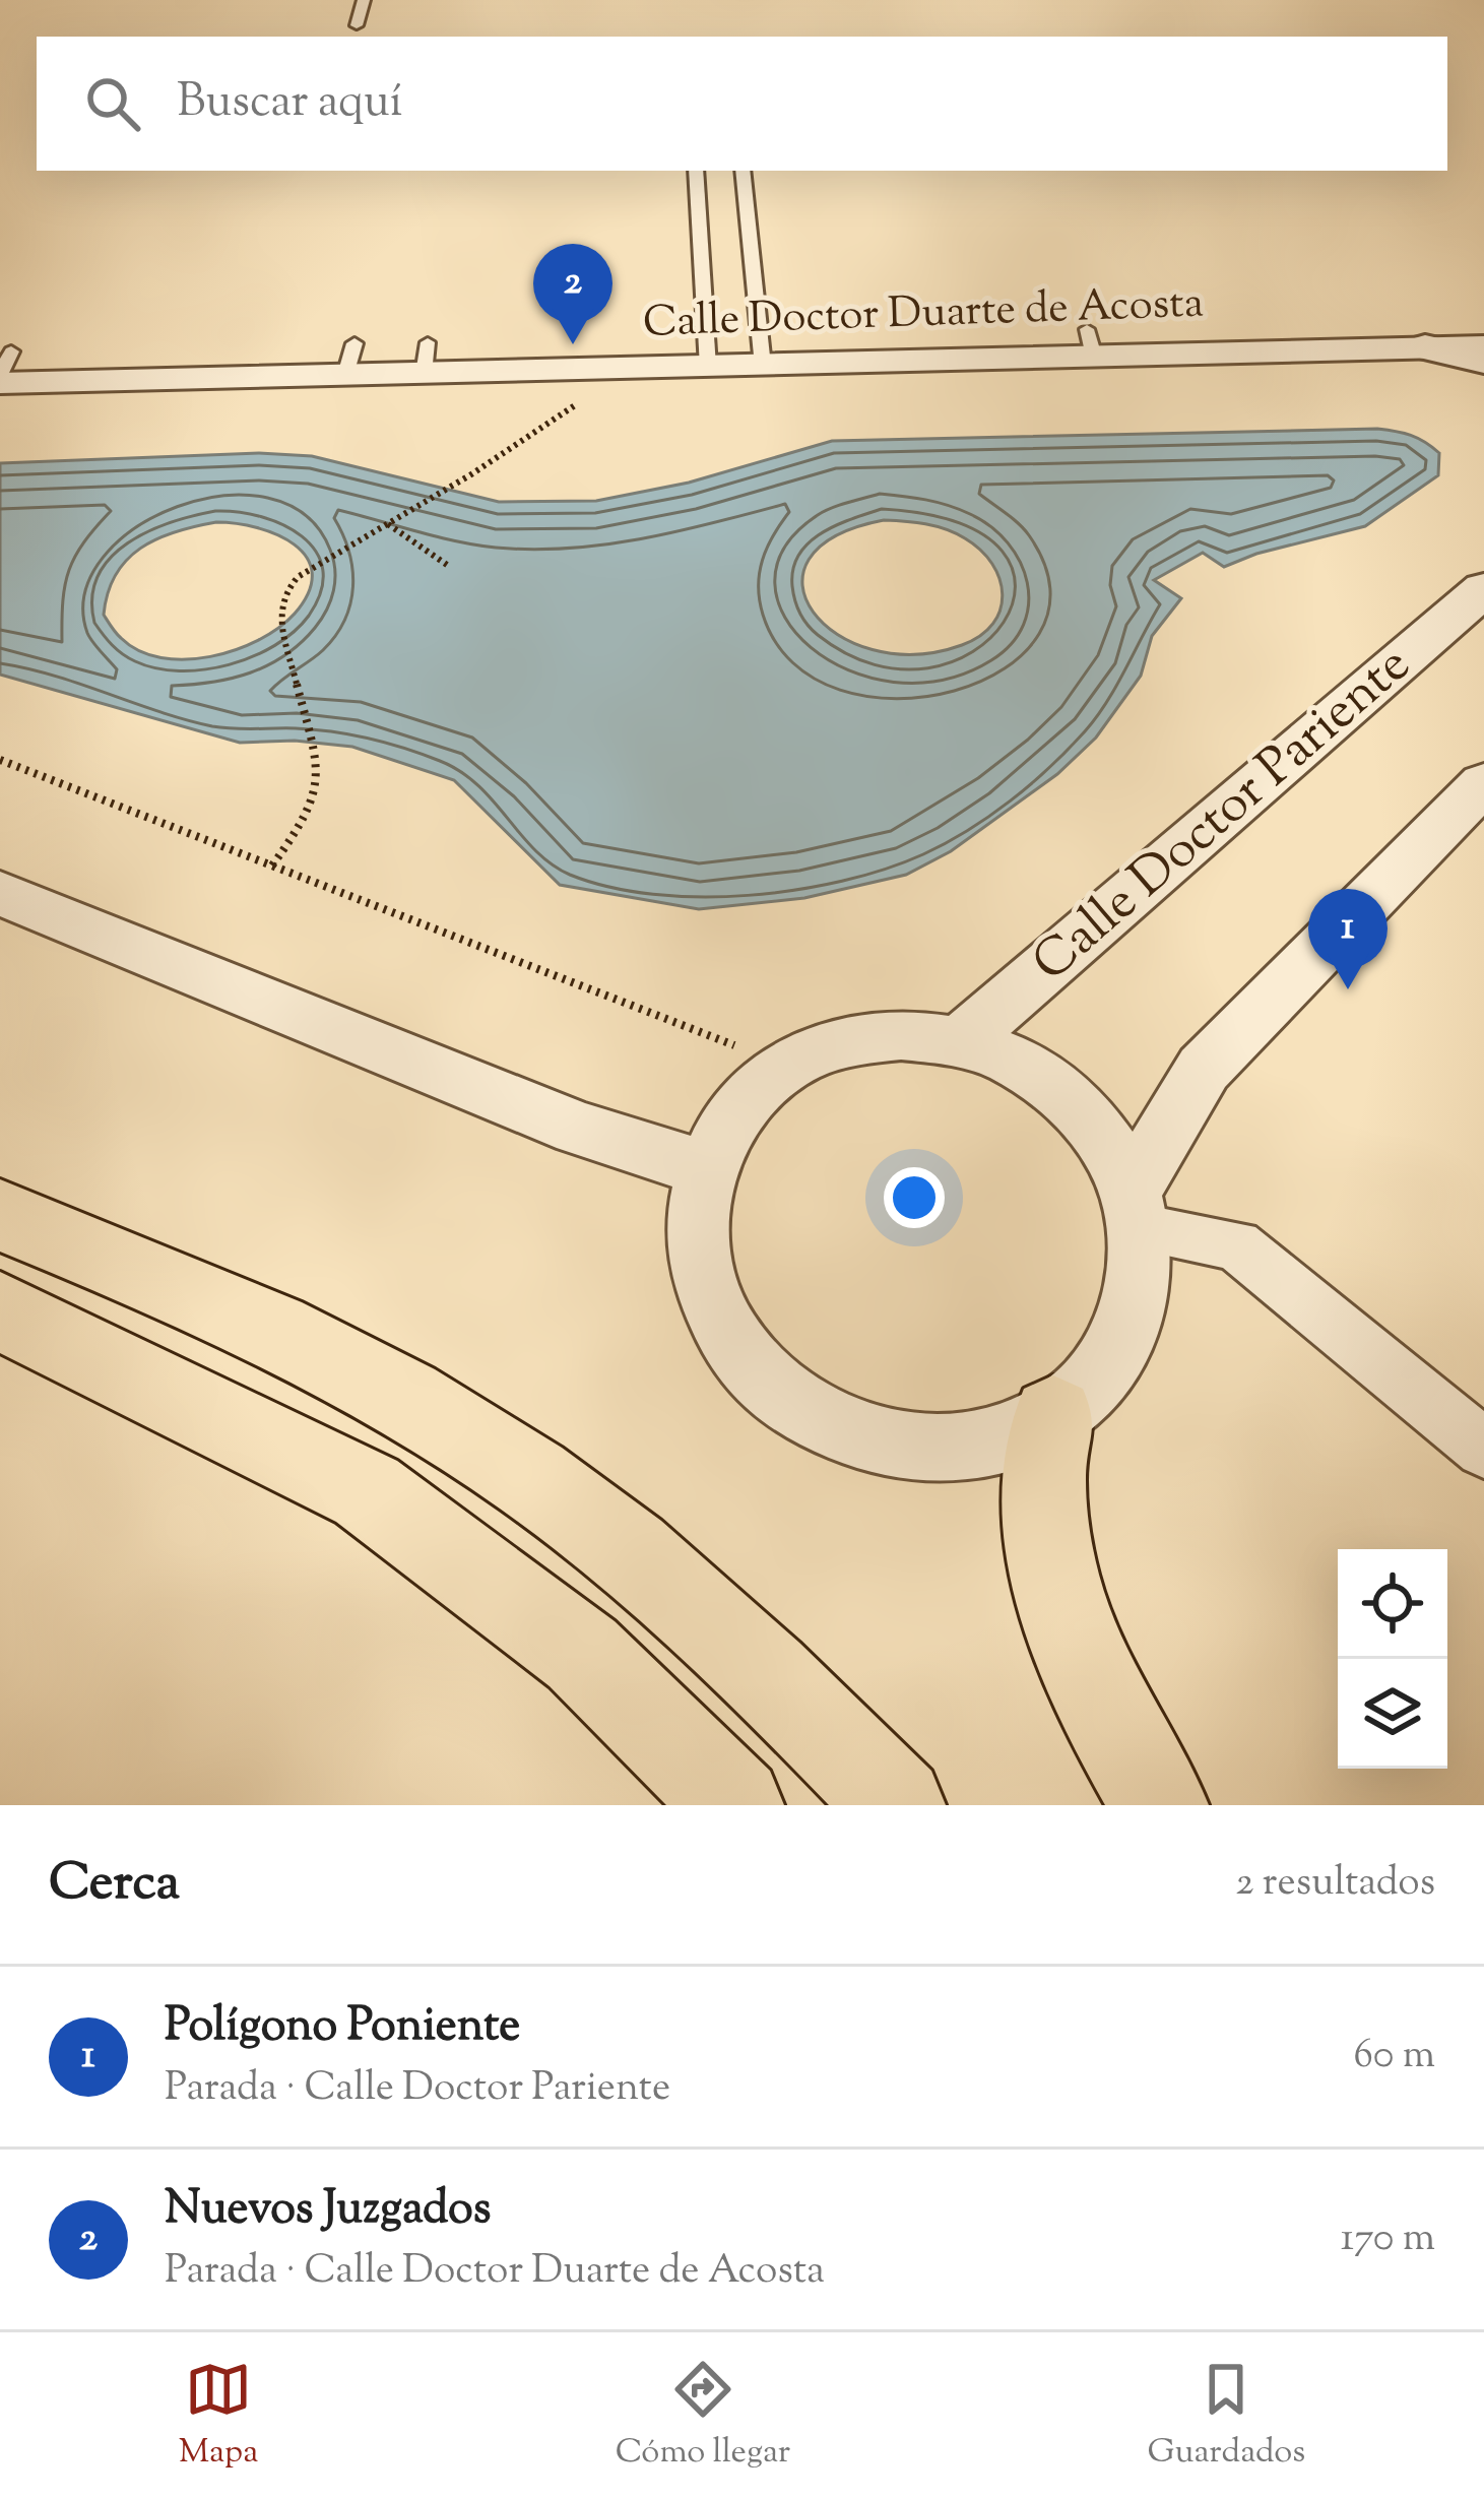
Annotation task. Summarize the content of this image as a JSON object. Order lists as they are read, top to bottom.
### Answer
{
  "streets": {
    "street": ["Calle Doctor Duarte de Acosta", "Calle Doctor Pariente"]
  },
  "page": {
    "search": "Buscar aquí",
    "pins": ["2", "1"],
    "heading": ["Cerca", "2 resultados"],
    "list": [
      {
        "mark": "1",
        "name": "Polígono Poniente",
        "note": "Parada · Calle Doctor Pariente",
        "value": "60 m"
      },
      {
        "mark": "2",
        "name": "Nuevos Juzgados",
        "note": "Parada · Calle Doctor Duarte de Acosta",
        "value": "170 m"
      }
    ],
    "nav": ["Mapa", "Cómo llegar", "Guardados"]
  }
}
